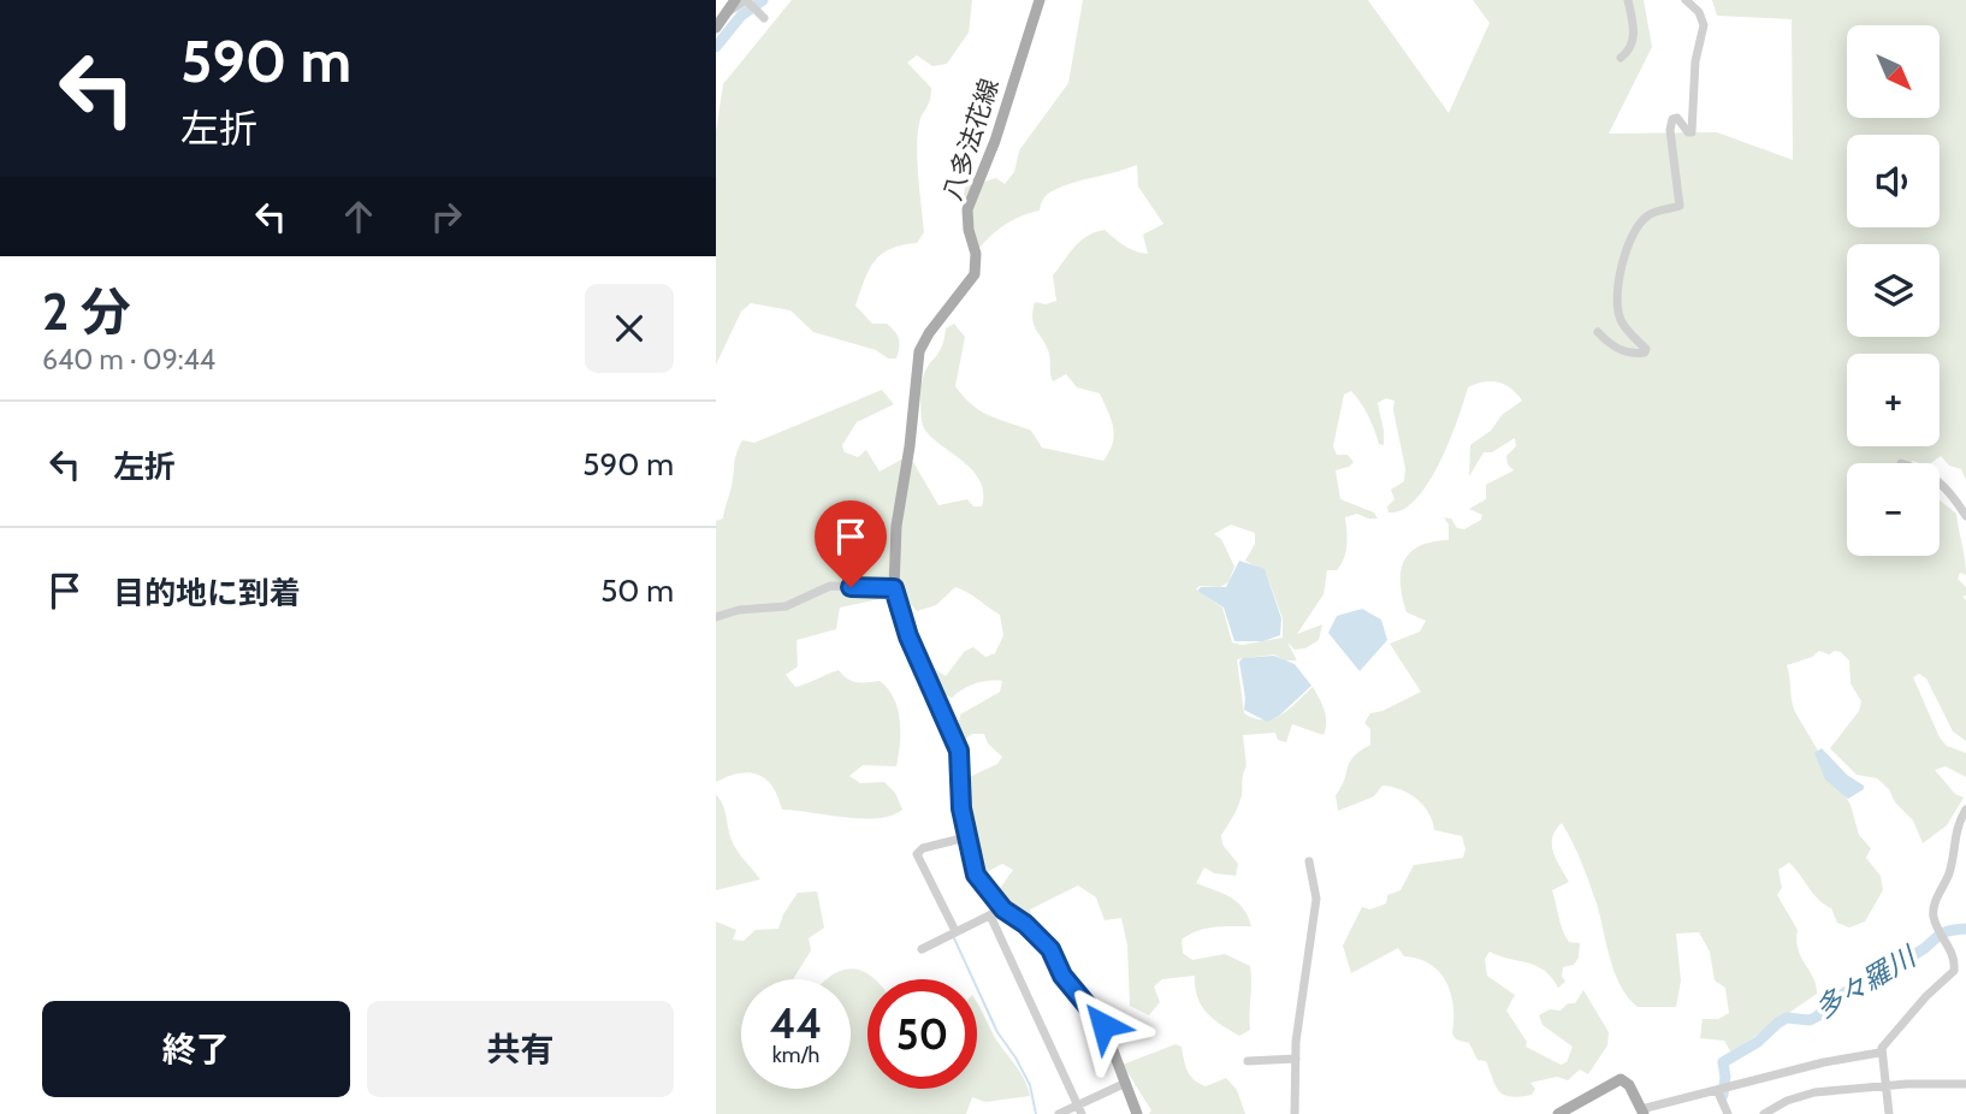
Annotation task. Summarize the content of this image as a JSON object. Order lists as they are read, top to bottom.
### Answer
{
  "streets": {
    "main road": ["八多法花線"]
  },
  "water": ["多々羅川"],
  "north": "bottom right",
  "page": {
    "turn": ["590 m", "左折"],
    "map_buttons": ["+", "−"],
    "heading": ["2 分", "640 m · 09:44"],
    "list": [
      {
        "name": "左折",
        "value": "590 m"
      },
      {
        "name": "目的地に到着",
        "value": "50 m"
      }
    ],
    "speed": "44 km/h",
    "limit": "50",
    "buttons": ["終了", "共有"]
  }
}
